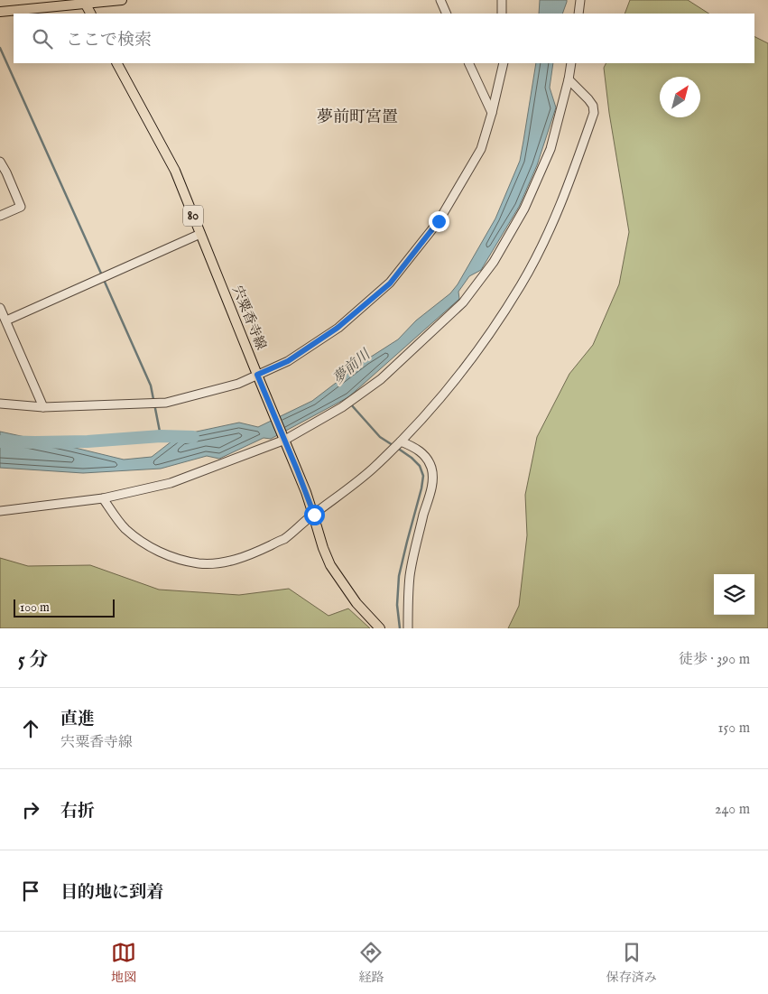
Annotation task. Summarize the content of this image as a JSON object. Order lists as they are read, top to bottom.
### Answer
{
  "streets": {
    "main road": ["80", "宍粟香寺線"]
  },
  "districts": ["夢前町宮置"],
  "water": ["夢前川"],
  "scale_bar": "100 m",
  "north": "top right",
  "page": {
    "search": "ここで検索",
    "scale": "100 m",
    "heading": ["5 分", "徒歩 · 390 m"],
    "list": [
      ["直進", "宍粟香寺線", "150 m"],
      ["右折", "240 m"],
      "目的地に到着"
    ],
    "nav": ["地図", "経路", "保存済み"]
  }
}
